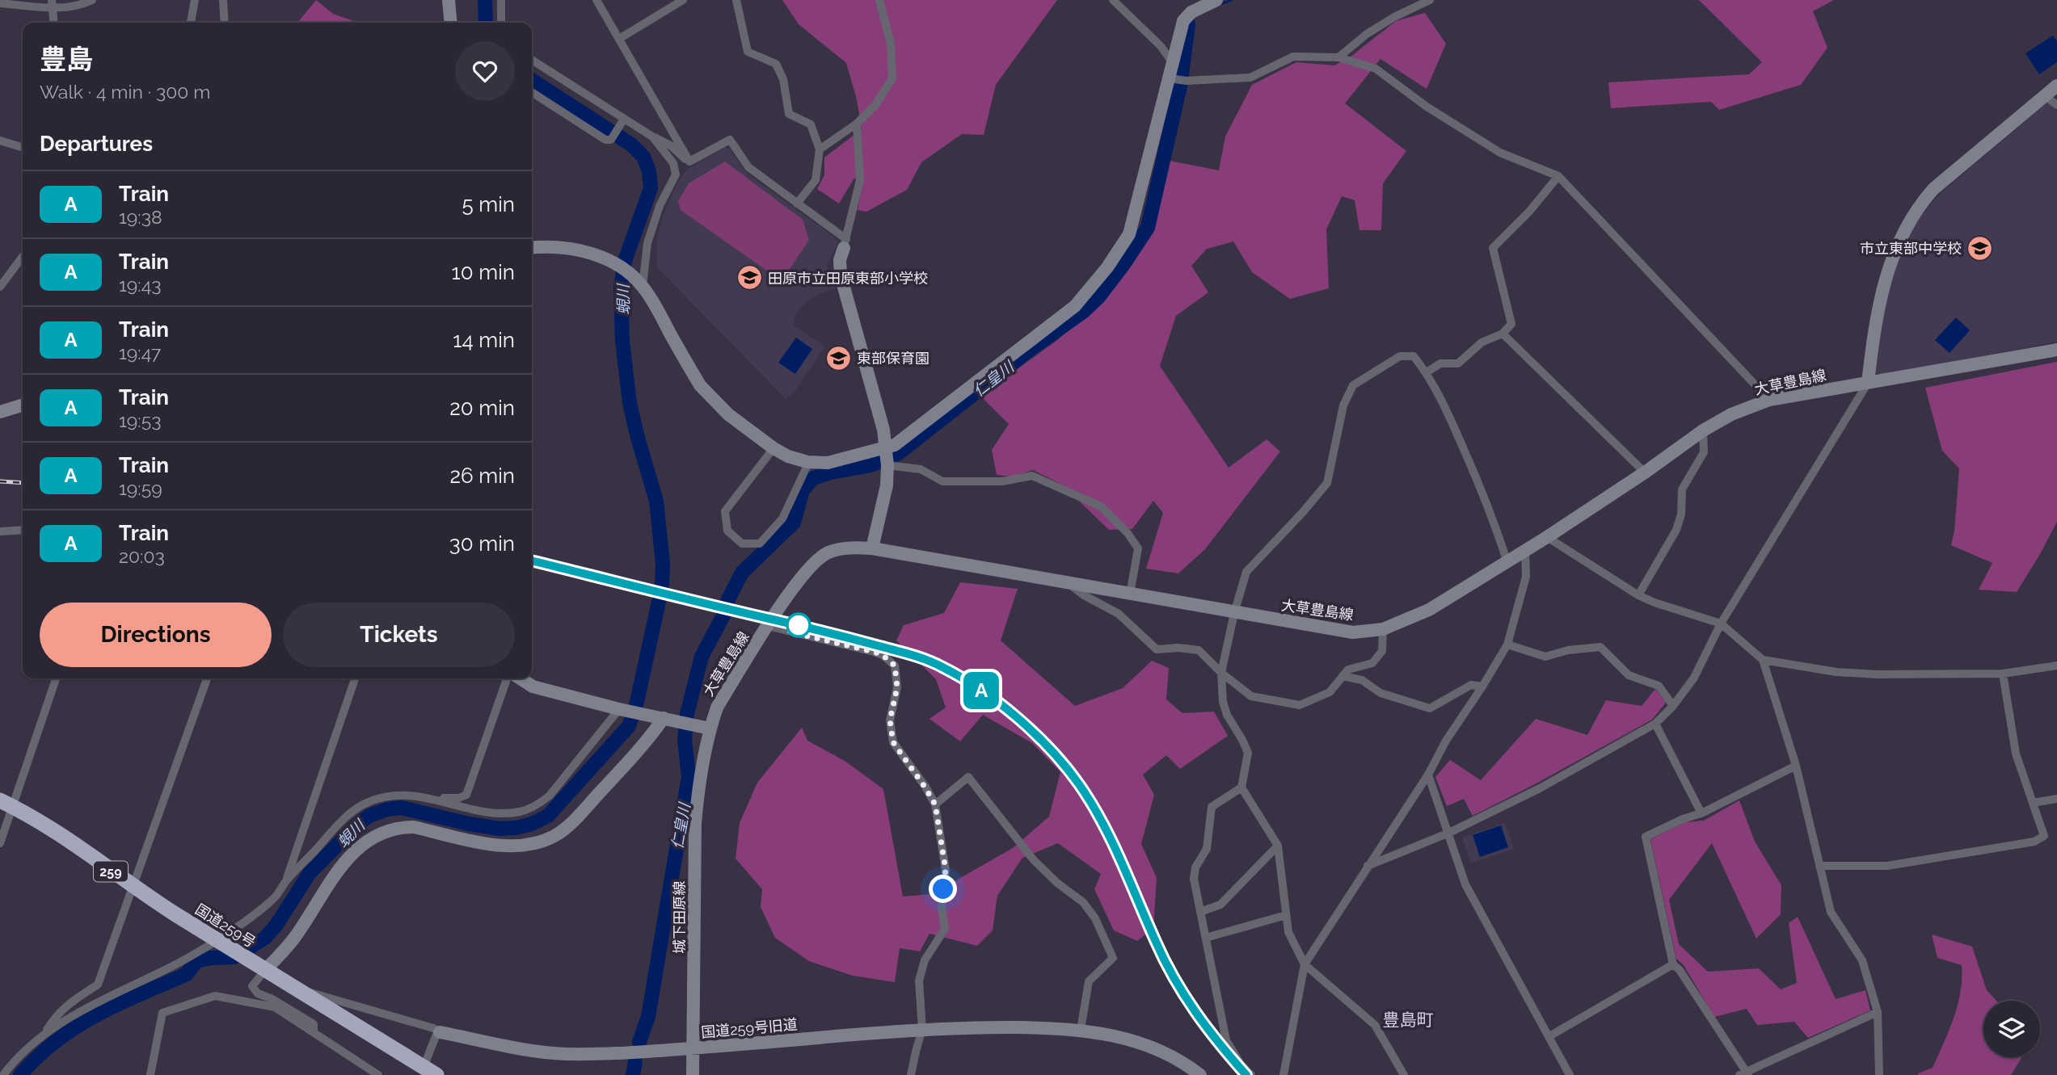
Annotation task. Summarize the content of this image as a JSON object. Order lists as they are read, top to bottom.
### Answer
{
  "streets": {
    "highway": ["259", "国道259号"],
    "street": ["大草豊島線", "城下田原線", "国道259号旧道"]
  },
  "crossings": [
    ["大草豊島線", "城下田原線"],
    ["城下田原線", "国道259号旧道"],
    ["国道259号", "国道259号旧道"]
  ],
  "districts": ["豊島町"],
  "water": ["蜆川", "仁皇川"],
  "places": {
    "school or university": ["市立東部中学校", "田原市立田原東部小学校", "東部保育園"]
  },
  "page": {
    "on_map": "A",
    "heading": [
      ["豊島", "Walk · 4 min · 300 m"],
      "Departures"
    ],
    "list": [
      {
        "mark": "A",
        "name": "Train",
        "note": "19:38",
        "value": "5 min"
      },
      {
        "mark": "A",
        "name": "Train",
        "note": "19:43",
        "value": "10 min"
      },
      {
        "mark": "A",
        "name": "Train",
        "note": "19:47",
        "value": "14 min"
      },
      {
        "mark": "A",
        "name": "Train",
        "note": "19:53",
        "value": "20 min"
      },
      {
        "mark": "A",
        "name": "Train",
        "note": "19:59",
        "value": "26 min"
      },
      {
        "mark": "A",
        "name": "Train",
        "note": "20:03",
        "value": "30 min"
      }
    ],
    "buttons": ["Directions", "Tickets"]
  }
}
